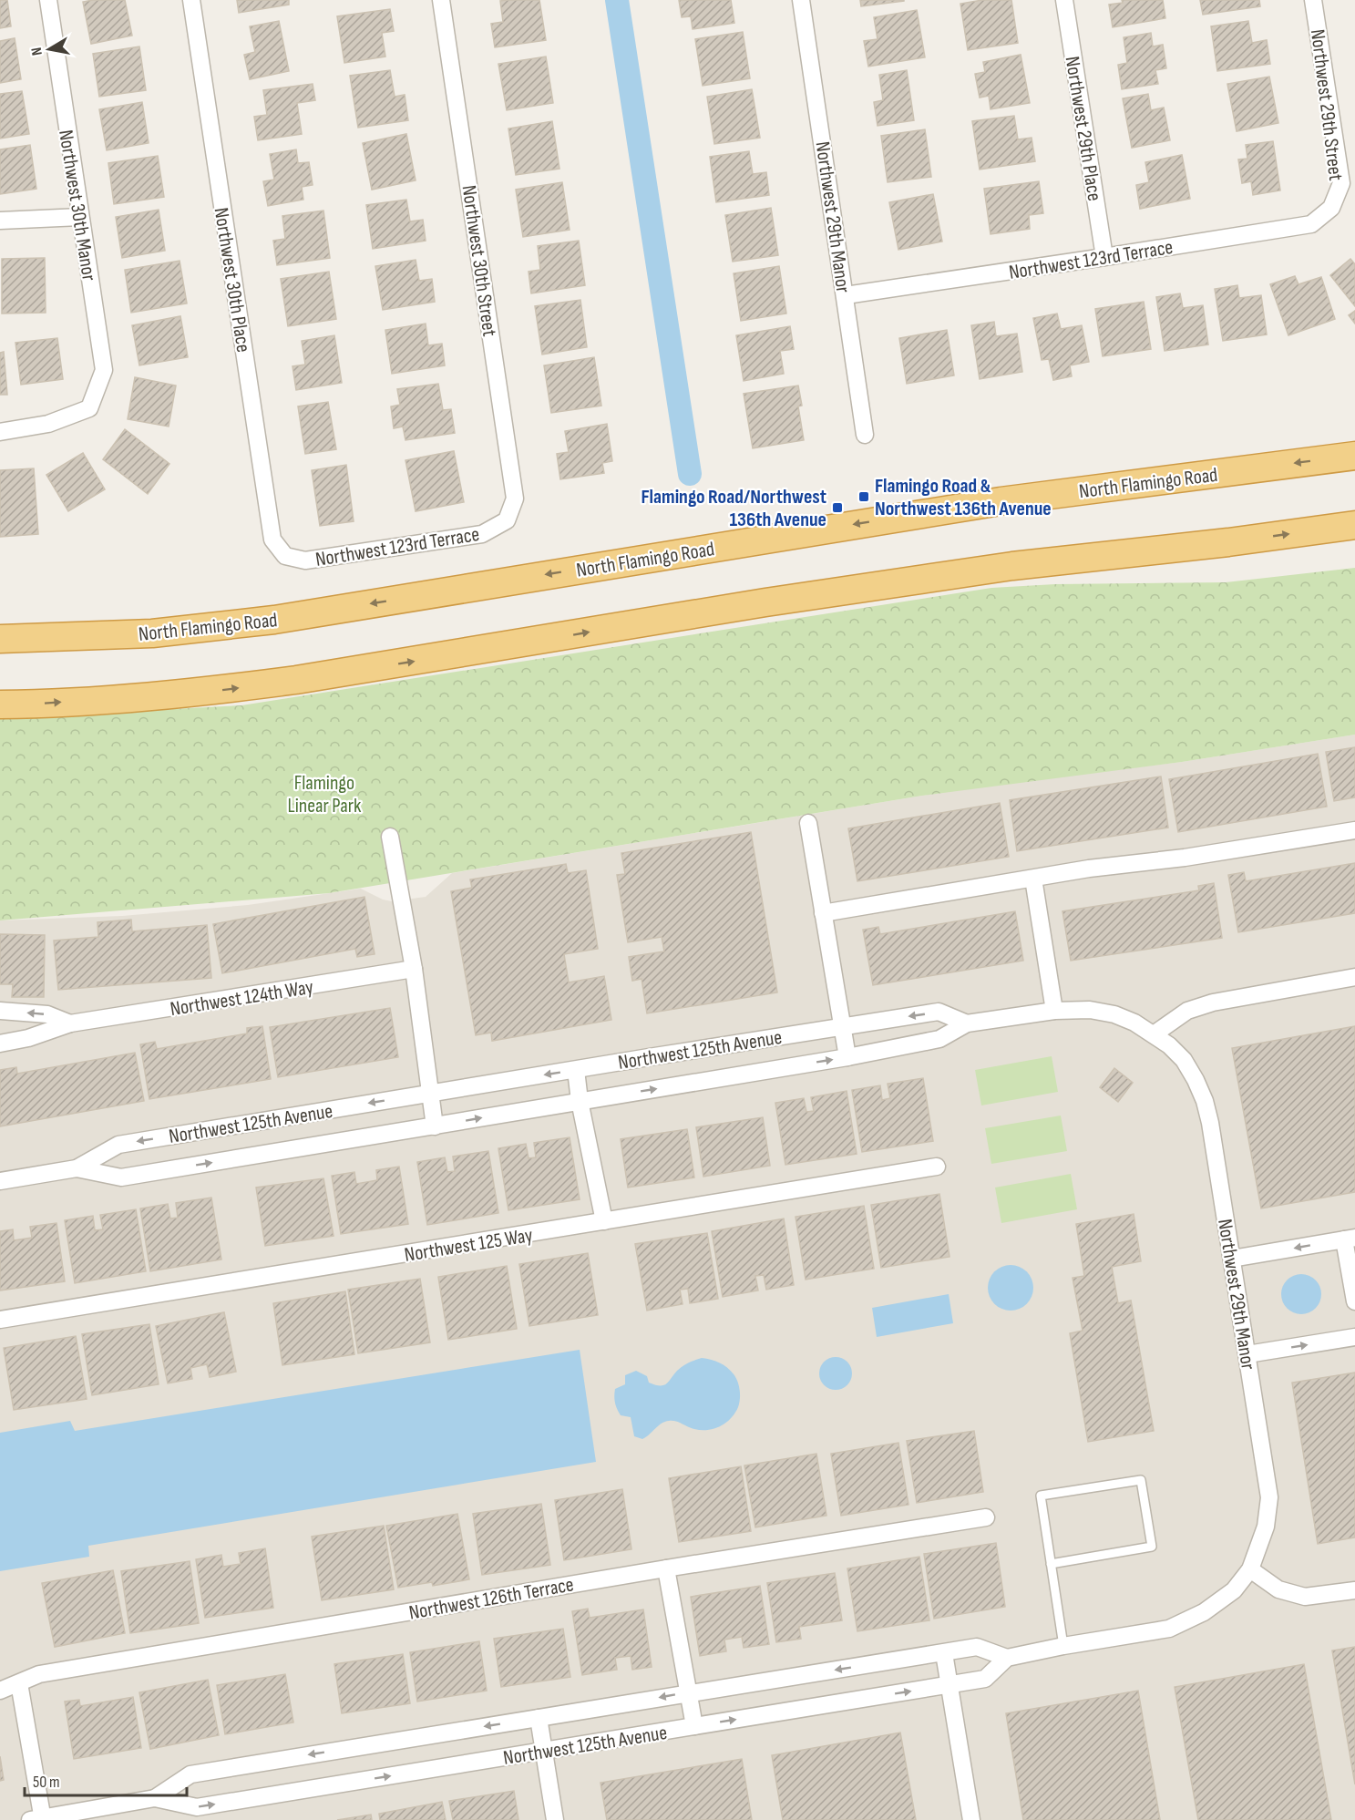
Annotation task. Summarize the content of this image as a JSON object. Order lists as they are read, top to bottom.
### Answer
{
  "streets": {
    "highway": ["North Flamingo Road"],
    "street": [
      "Northwest 29th Street",
      "Northwest 29th Place",
      "Northwest 30th Manor",
      "Northwest 29th Manor",
      "Northwest 123rd Terrace",
      "Northwest 30th Street",
      "Northwest 30th Place",
      "Northwest 124th Way",
      "Northwest 125th Avenue",
      "Northwest 125 Way",
      "Northwest 126th Terrace"
    ]
  },
  "crossings": [
    ["Northwest 29th Street", "Northwest 123rd Terrace"],
    ["Northwest 29th Place", "Northwest 123rd Terrace"],
    ["Northwest 29th Manor", "Northwest 123rd Terrace"],
    ["Northwest 29th Manor", "Northwest 125th Avenue"],
    ["Northwest 123rd Terrace", "Northwest 30th Street"],
    ["Northwest 123rd Terrace", "Northwest 30th Place"]
  ],
  "parks": ["Flamingo Linear Park"],
  "places": {
    "transit": ["Flamingo Road & Northwest 136th Avenue", "Flamingo Road/Northwest 136th Avenue"]
  },
  "scale_bar": "50 m",
  "north": "left"
}
